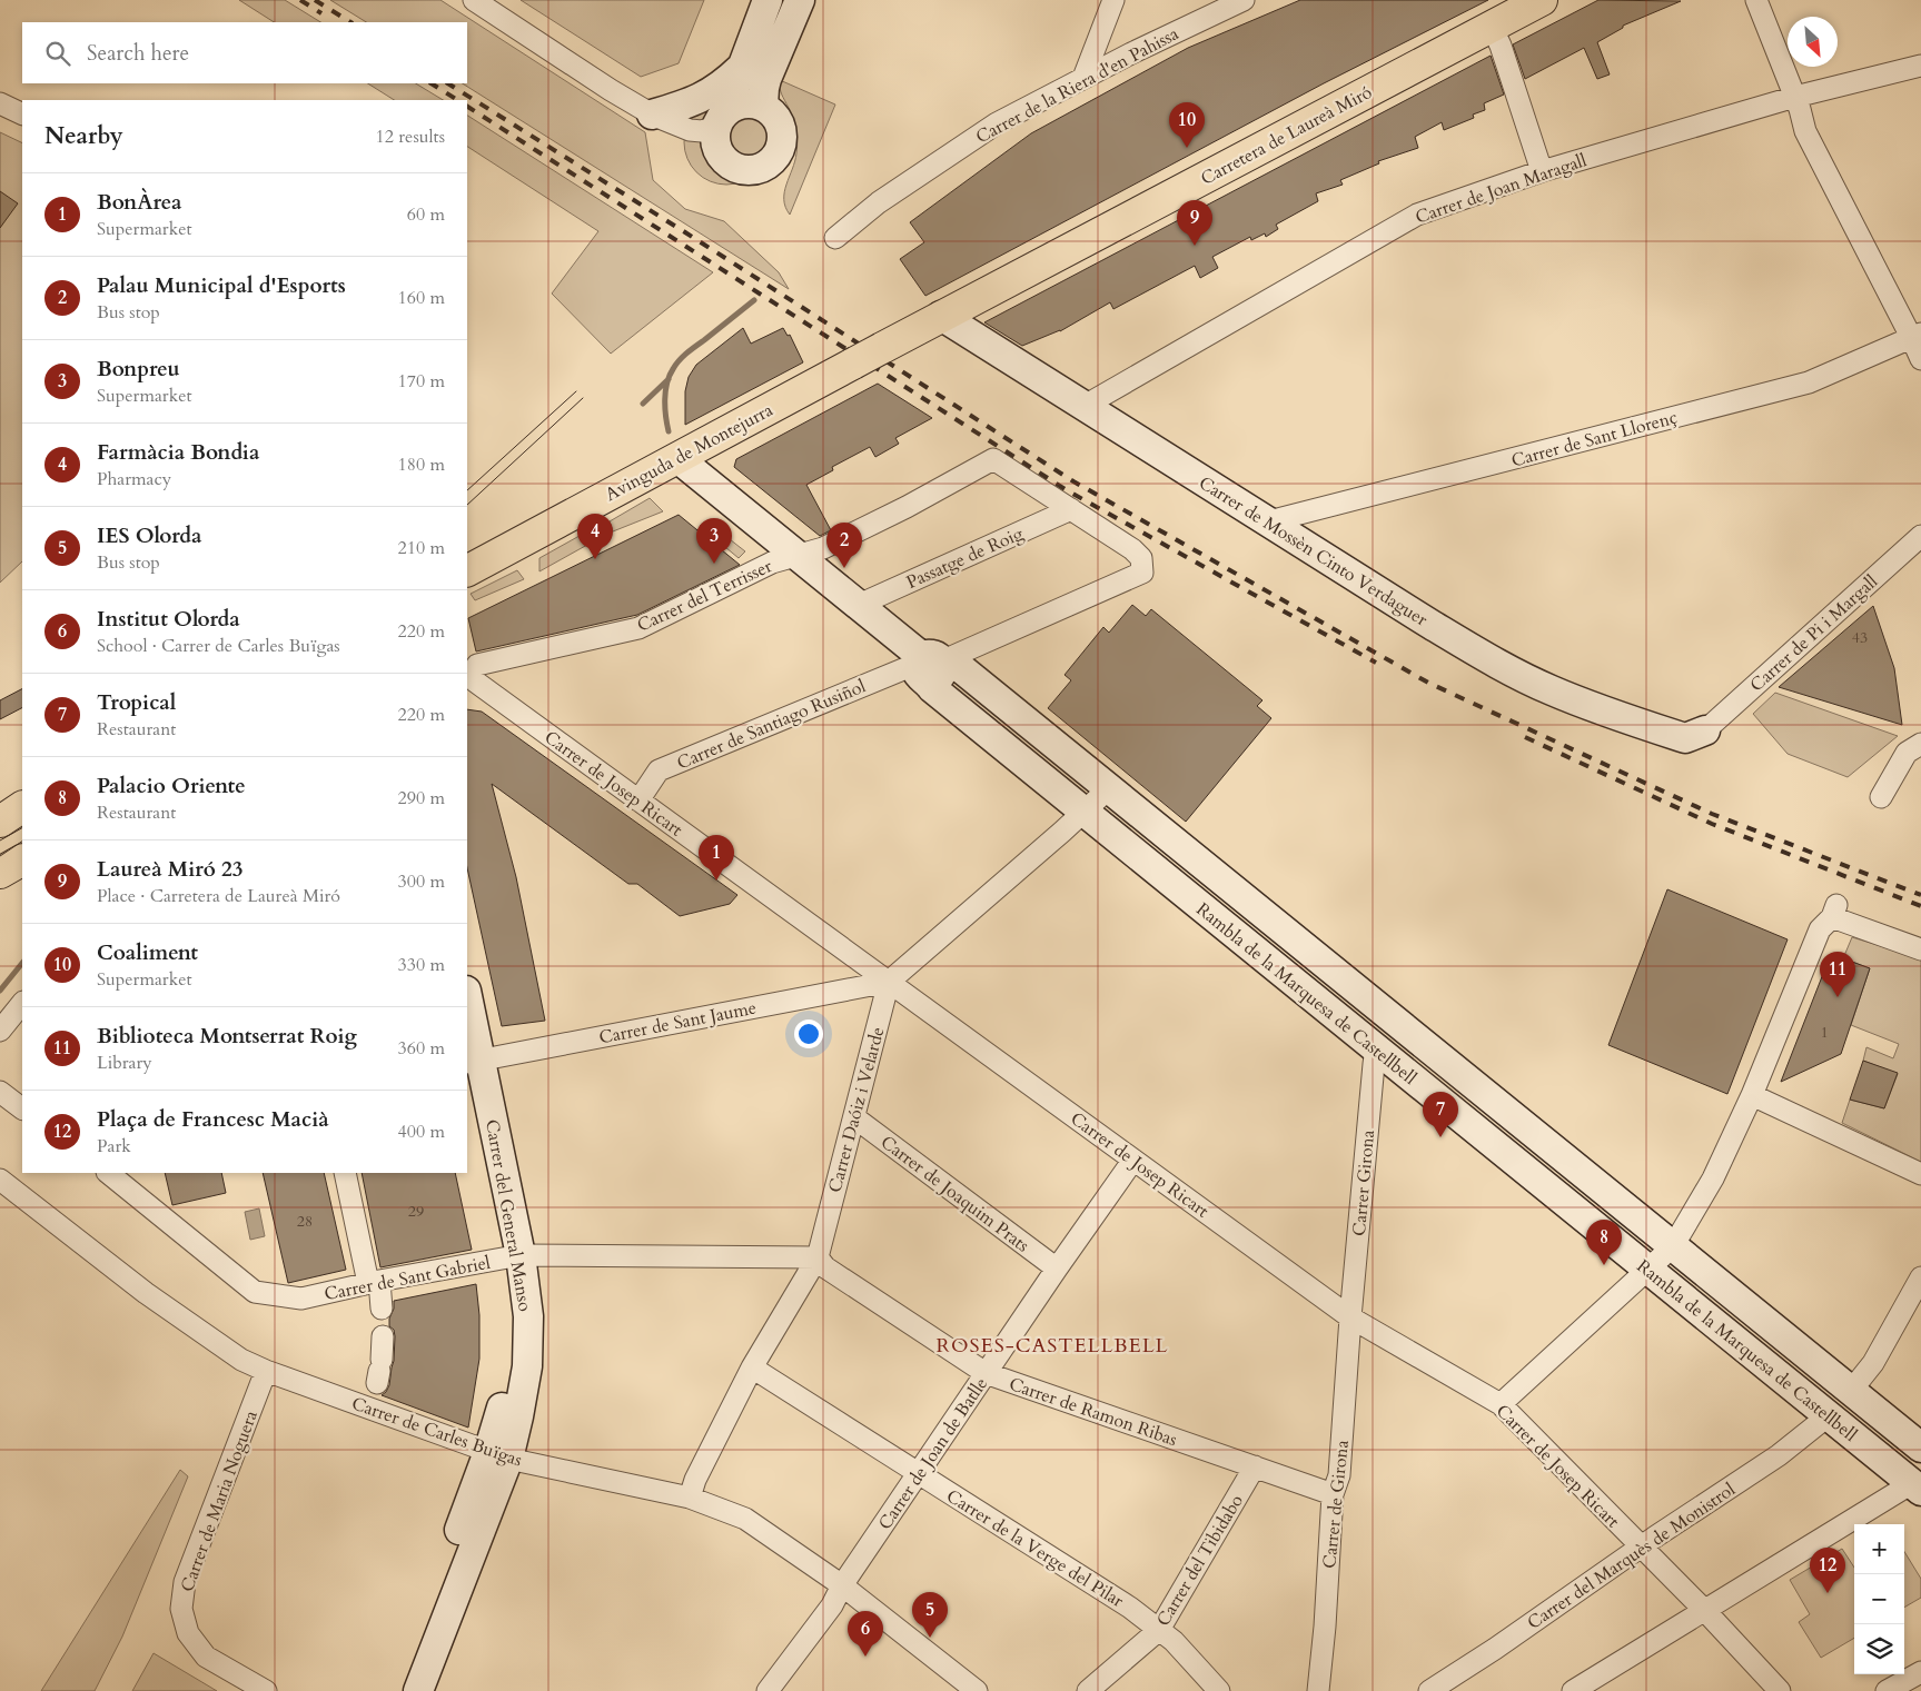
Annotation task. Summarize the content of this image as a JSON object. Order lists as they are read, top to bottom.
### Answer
{
  "streets": {
    "main road": ["Carretera de Laureà Miró", "Avinguda de Montejurra"],
    "street": [
      "Carrer de la Riera d'en Pahissa",
      "Carrer de Joan Maragall",
      "Carrer de Sant Llorenç",
      "Carrer de Mossèn Cinto Verdaguer",
      "Passatge de Roig",
      "Carrer del Terrisser",
      "Carrer de Pi i Margall",
      "Carrer de Santiago Rusiñol",
      "Carrer de Josep Ricart",
      "Rambla de la Marquesa de Castellbell",
      "Carrer de Sant Jaume",
      "Carrer Daóiz i Velarde",
      "Carrer Girona",
      "Carrer de Joaquim Prats",
      "Carrer del General Manso",
      "Carrer de Sant Gabriel",
      "Carrer de Ramon Ribas",
      "Carrer de Carles Buïgas",
      "Carrer de Joan de Batlle",
      "Carrer de Maria Noguera",
      "Carrer de Girona",
      "Carrer de la Verge del Pilar",
      "Carrer del Marquès de Monistrol",
      "Carrer del Tibidabo"
    ]
  },
  "crossings": [
    ["Carretera de Laureà Miró", "Avinguda de Montejurra"],
    ["Carretera de Laureà Miró", "Carrer de Mossèn Cinto Verdaguer"],
    ["Carrer de Joan Maragall", "Carrer de Mossèn Cinto Verdaguer"],
    ["Carrer de Sant Llorenç", "Carrer de Mossèn Cinto Verdaguer"],
    ["Avinguda de Montejurra", "Rambla de la Marquesa de Castellbell"],
    ["Carrer de Mossèn Cinto Verdaguer", "Carrer de Pi i Margall"],
    ["Passatge de Roig", "Carrer del Terrisser"],
    ["Passatge de Roig", "Carrer de Santiago Rusiñol"],
    ["Passatge de Roig", "Rambla de la Marquesa de Castellbell"],
    ["Carrer del Terrisser", "Carrer de Santiago Rusiñol"],
    ["Carrer del Terrisser", "Carrer de Josep Ricart"],
    ["Carrer del Terrisser", "Rambla de la Marquesa de Castellbell"],
    ["Carrer de Santiago Rusiñol", "Carrer de Josep Ricart"],
    ["Carrer de Santiago Rusiñol", "Rambla de la Marquesa de Castellbell"],
    ["Carrer de Josep Ricart", "Carrer de Sant Jaume"],
    ["Carrer de Josep Ricart", "Carrer Daóiz i Velarde"],
    ["Carrer de Josep Ricart", "Carrer Girona"],
    ["Carrer de Josep Ricart", "Carrer de Joan de Batlle"],
    ["Carrer de Josep Ricart", "Carrer de Girona"],
    ["Carrer de Josep Ricart", "Carrer del Marquès de Monistrol"],
    ["Rambla de la Marquesa de Castellbell", "Carrer Girona"],
    ["Rambla de la Marquesa de Castellbell", "Carrer del Marquès de Monistrol"],
    ["Carrer de Sant Jaume", "Carrer Daóiz i Velarde"],
    ["Carrer de Sant Jaume", "Carrer del General Manso"],
    ["Carrer Daóiz i Velarde", "Carrer de Joaquim Prats"],
    ["Carrer Daóiz i Velarde", "Carrer de Sant Gabriel"],
    ["Carrer Daóiz i Velarde", "Carrer de Ramon Ribas"],
    ["Carrer Daóiz i Velarde", "Carrer de Carles Buïgas"],
    ["Carrer Daóiz i Velarde", "Carrer de la Verge del Pilar"],
    ["Carrer Girona", "Carrer de Girona"],
    ["Carrer de Joaquim Prats", "Carrer de Joan de Batlle"],
    ["Carrer del General Manso", "Carrer de Sant Gabriel"],
    ["Carrer del General Manso", "Carrer de Carles Buïgas"],
    ["Carrer de Sant Gabriel", "Carrer de Ramon Ribas"],
    ["Carrer de Ramon Ribas", "Carrer de Joan de Batlle"],
    ["Carrer de Ramon Ribas", "Carrer de Girona"],
    ["Carrer de Ramon Ribas", "Carrer del Tibidabo"],
    ["Carrer de Carles Buïgas", "Carrer de Joan de Batlle"],
    ["Carrer de Carles Buïgas", "Carrer de Maria Noguera"],
    ["Carrer de Joan de Batlle", "Carrer de la Verge del Pilar"],
    ["Carrer de la Verge del Pilar", "Carrer del Tibidabo"]
  ],
  "districts": ["ROSES-CASTELLBELL"],
  "house_numbers": [
    "43",
    "1",
    "29",
    "28"
  ],
  "north": "bottom right",
  "page": {
    "search": "Search here",
    "heading": ["Nearby", "12 results"],
    "pins": [
      "10",
      "9",
      "4",
      "3",
      "2",
      "1",
      "11",
      "7",
      "8",
      "12",
      "5",
      "6"
    ],
    "list": [
      {
        "mark": "1",
        "name": "BonÀrea",
        "note": "Supermarket",
        "value": "60 m"
      },
      {
        "mark": "2",
        "name": "Palau Municipal d'Esports",
        "note": "Bus stop",
        "value": "160 m"
      },
      {
        "mark": "3",
        "name": "Bonpreu",
        "note": "Supermarket",
        "value": "170 m"
      },
      {
        "mark": "4",
        "name": "Farmàcia Bondia",
        "note": "Pharmacy",
        "value": "180 m"
      },
      {
        "mark": "5",
        "name": "IES Olorda",
        "note": "Bus stop",
        "value": "210 m"
      },
      {
        "mark": "6",
        "name": "Institut Olorda",
        "note": "School · Carrer de Carles Buïgas",
        "value": "220 m"
      },
      {
        "mark": "7",
        "name": "Tropical",
        "note": "Restaurant",
        "value": "220 m"
      },
      {
        "mark": "8",
        "name": "Palacio Oriente",
        "note": "Restaurant",
        "value": "290 m"
      },
      {
        "mark": "9",
        "name": "Laureà Miró 23",
        "note": "Place · Carretera de Laureà Miró",
        "value": "300 m"
      },
      {
        "mark": "10",
        "name": "Coaliment",
        "note": "Supermarket",
        "value": "330 m"
      },
      {
        "mark": "11",
        "name": "Biblioteca Montserrat Roig",
        "note": "Library",
        "value": "360 m"
      },
      {
        "mark": "12",
        "name": "Plaça de Francesc Macià",
        "note": "Park",
        "value": "400 m"
      }
    ],
    "map_buttons": ["+", "−"]
  }
}
